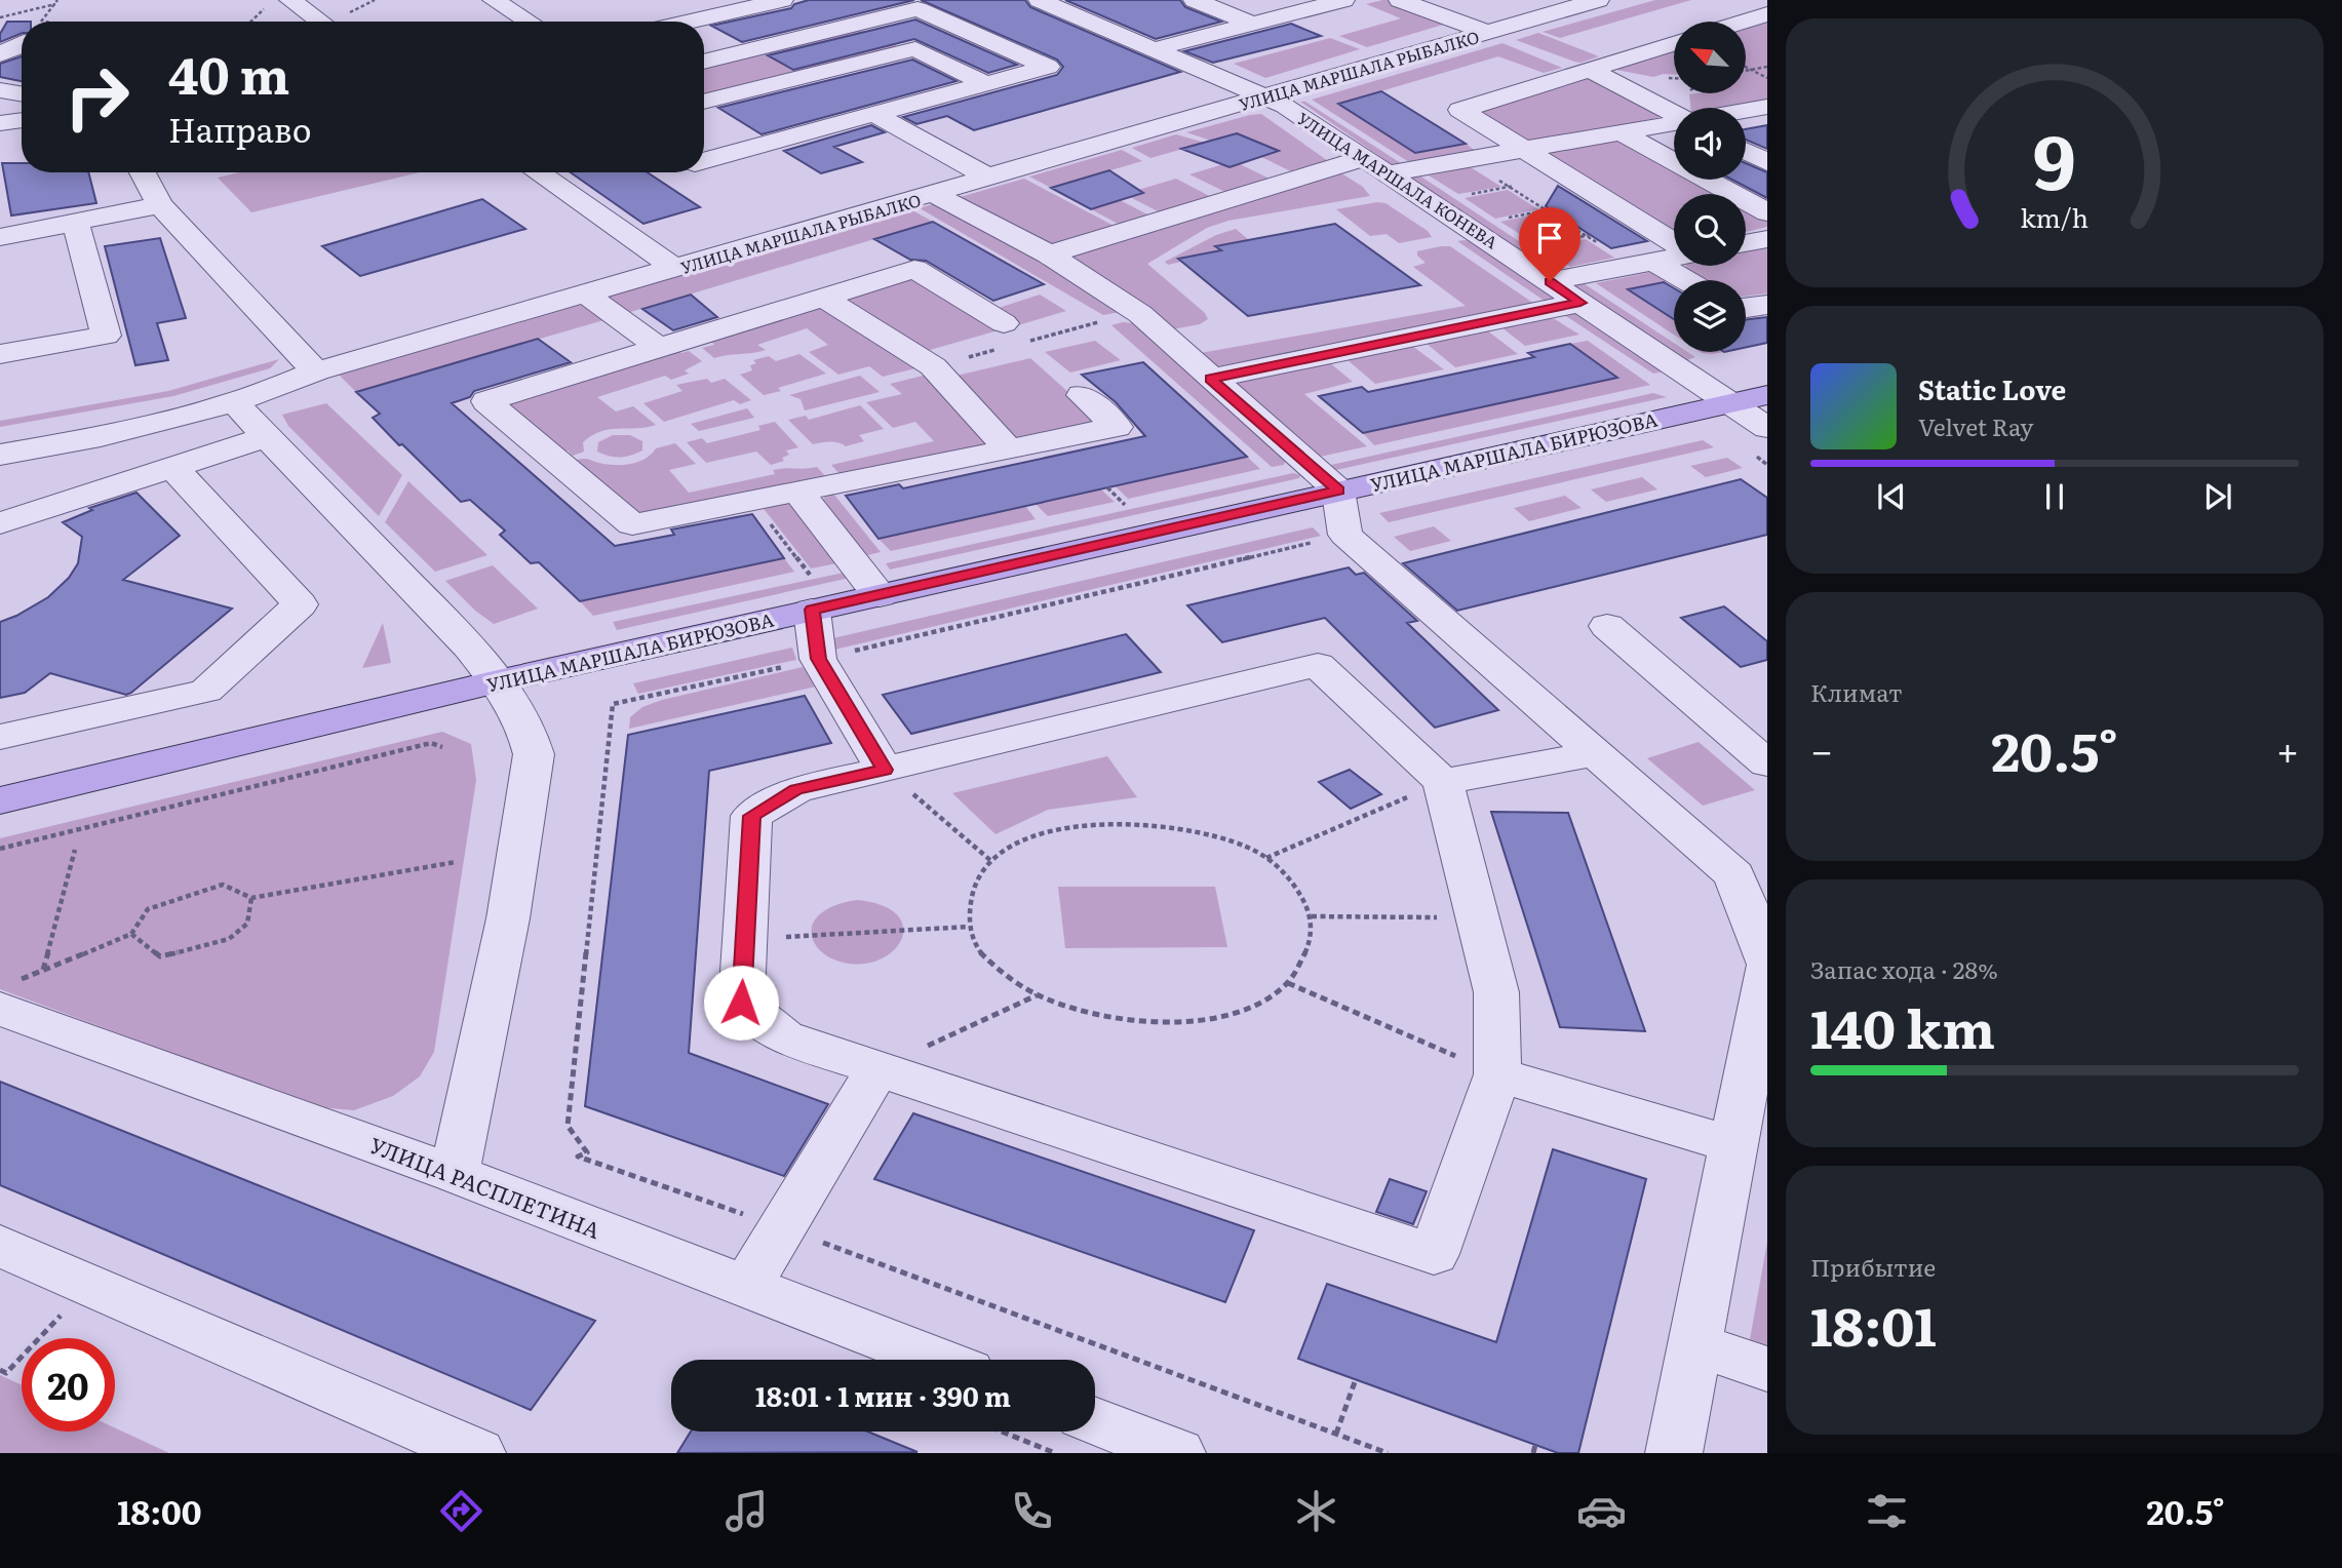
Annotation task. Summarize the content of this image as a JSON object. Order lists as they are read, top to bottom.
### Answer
{
  "streets": {
    "main road": ["УЛИЦА МАРШАЛА БИРЮЗОВА"],
    "street": ["УЛИЦА МАРШАЛА РЫБАЛКО", "УЛИЦА МАРШАЛА КОНЕВА", "УЛИЦА РАСПЛЕТИНА"]
  },
  "crossings": [
    ["УЛИЦА МАРШАЛА РЫБАЛКО", "УЛИЦА МАРШАЛА КОНЕВА"],
    ["УЛИЦА МАРШАЛА КОНЕВА", "УЛИЦА МАРШАЛА БИРЮЗОВА"]
  ],
  "north": "top left",
  "page": {
    "turn": ["40 m", "Направо"],
    "song": ["Static Love", "Velvet Ray"],
    "tile": [
      "Климат",
      ["Запас хода · 28%", "140 km"],
      ["Прибытие", "18:01"]
    ],
    "heat": ["−", "20.5°", "+"],
    "limit": "20",
    "trip": "18:01 · 1 мин · 390 m",
    "tabs": ["18:00", "20.5°"],
    "gauge": ["9", "km/h"]
  }
}
